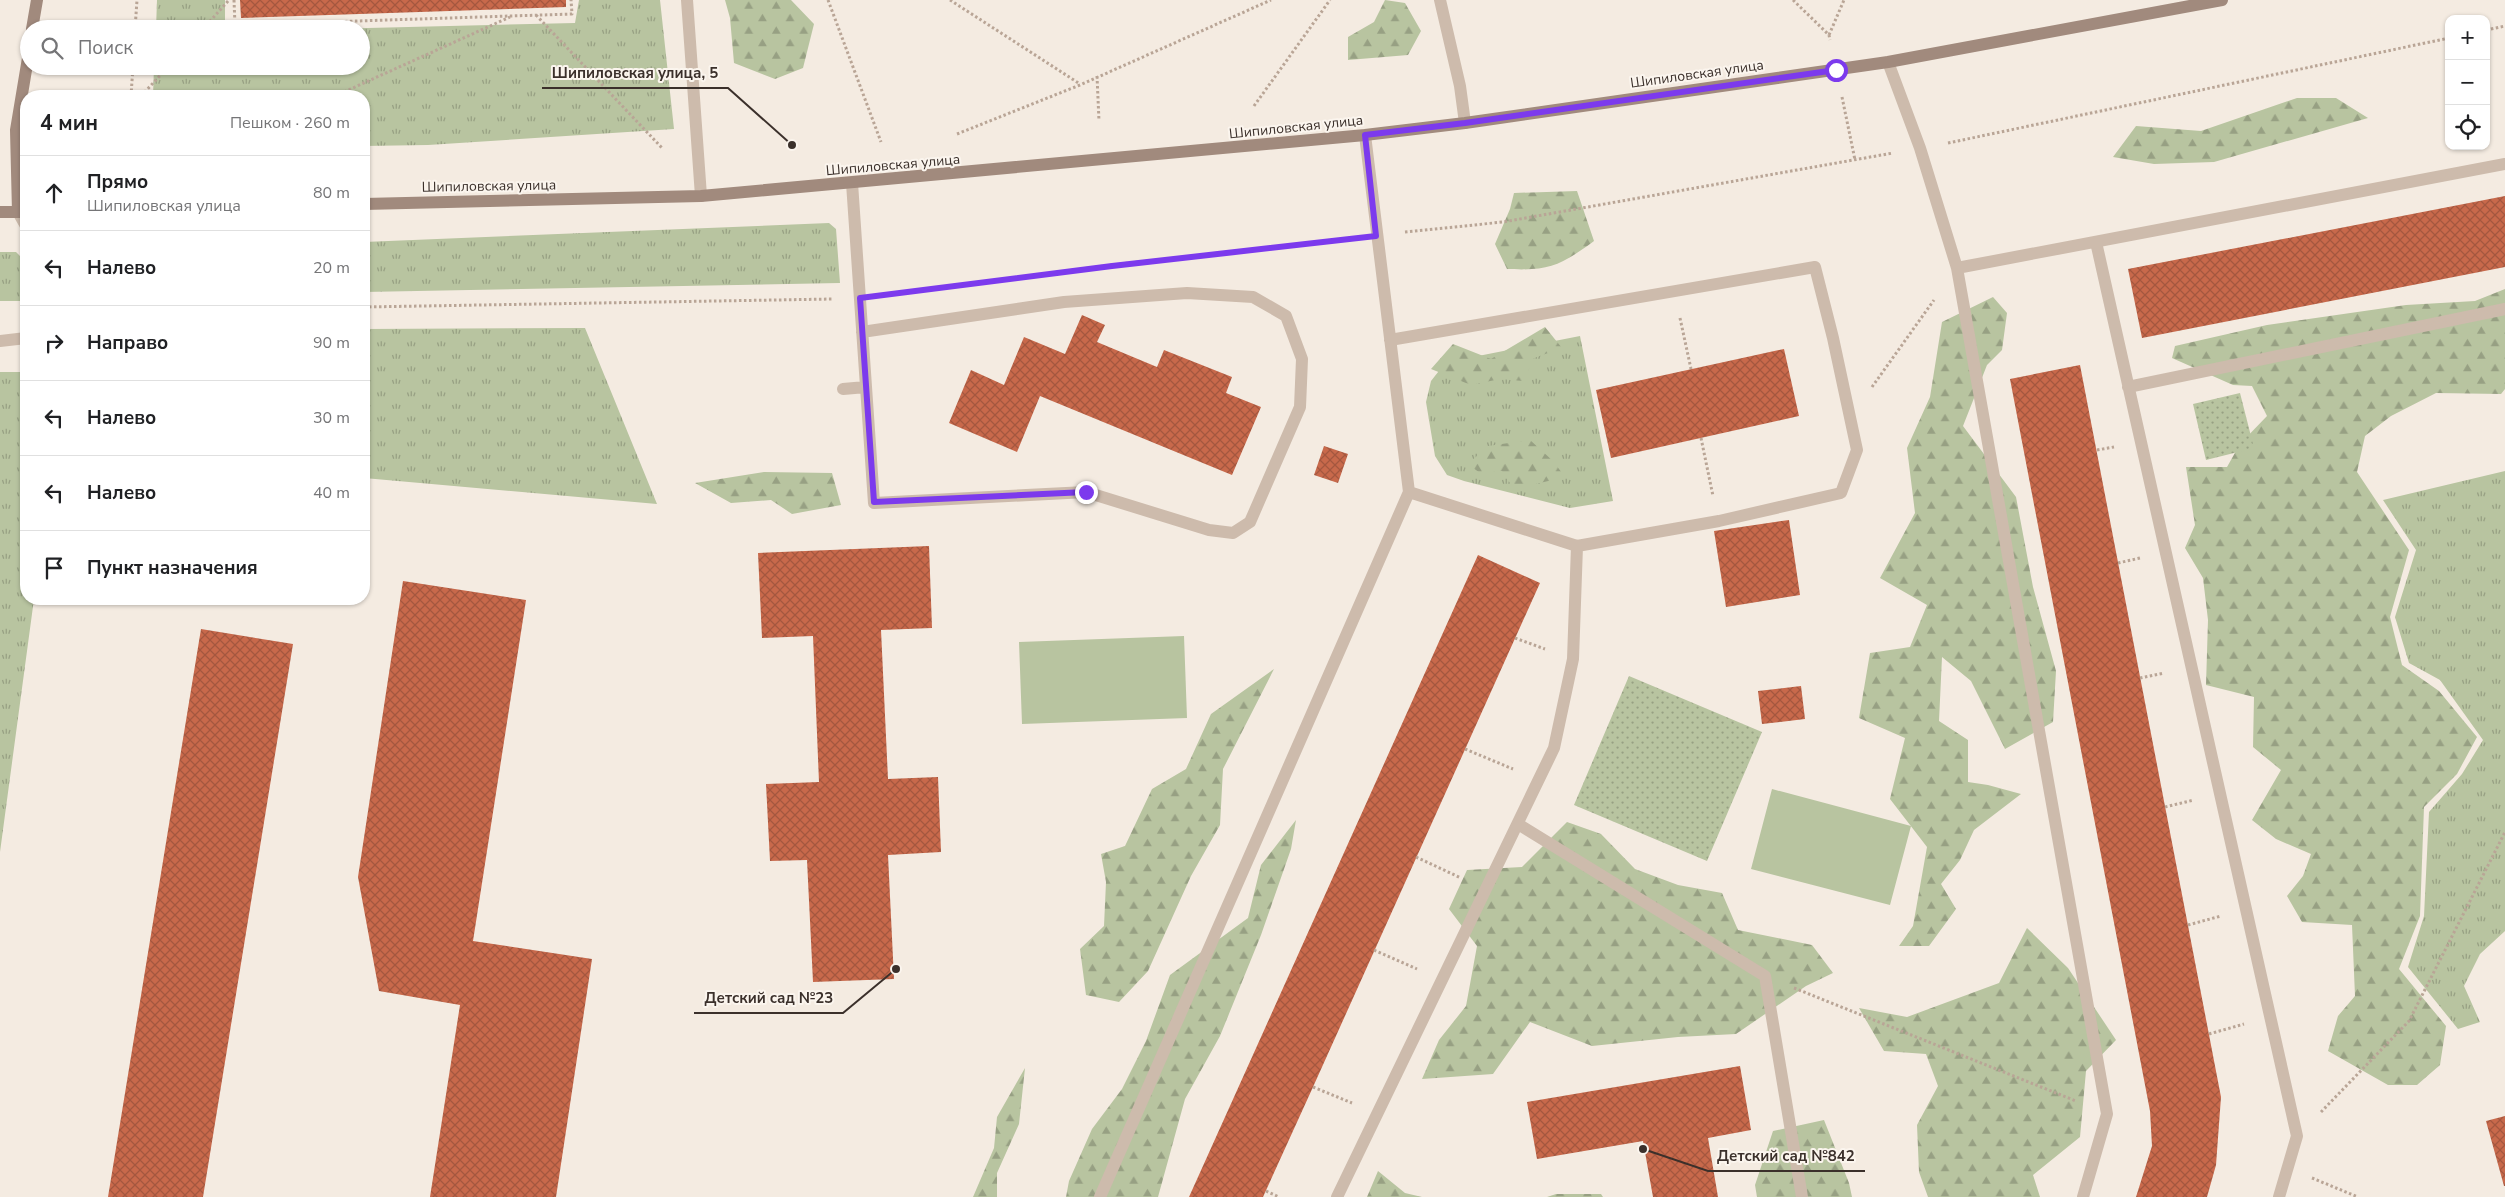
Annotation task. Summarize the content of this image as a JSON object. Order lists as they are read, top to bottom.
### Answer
{
  "streets": {
    "main road": ["Шипиловская улица"]
  },
  "places": ["Шипиловская улица, 5", "Детский сад №23", "Детский сад №842"],
  "page": {
    "map_buttons": ["+", "−"],
    "search": "Поиск",
    "heading": ["4 мин", "Пешком · 260 m"],
    "list": [
      ["Прямо", "Шипиловская улица", "80 m"],
      ["Налево", "20 m"],
      ["Направо", "90 m"],
      ["Налево", "30 m"],
      ["Налево", "40 m"],
      "Пункт назначения"
    ]
  }
}
